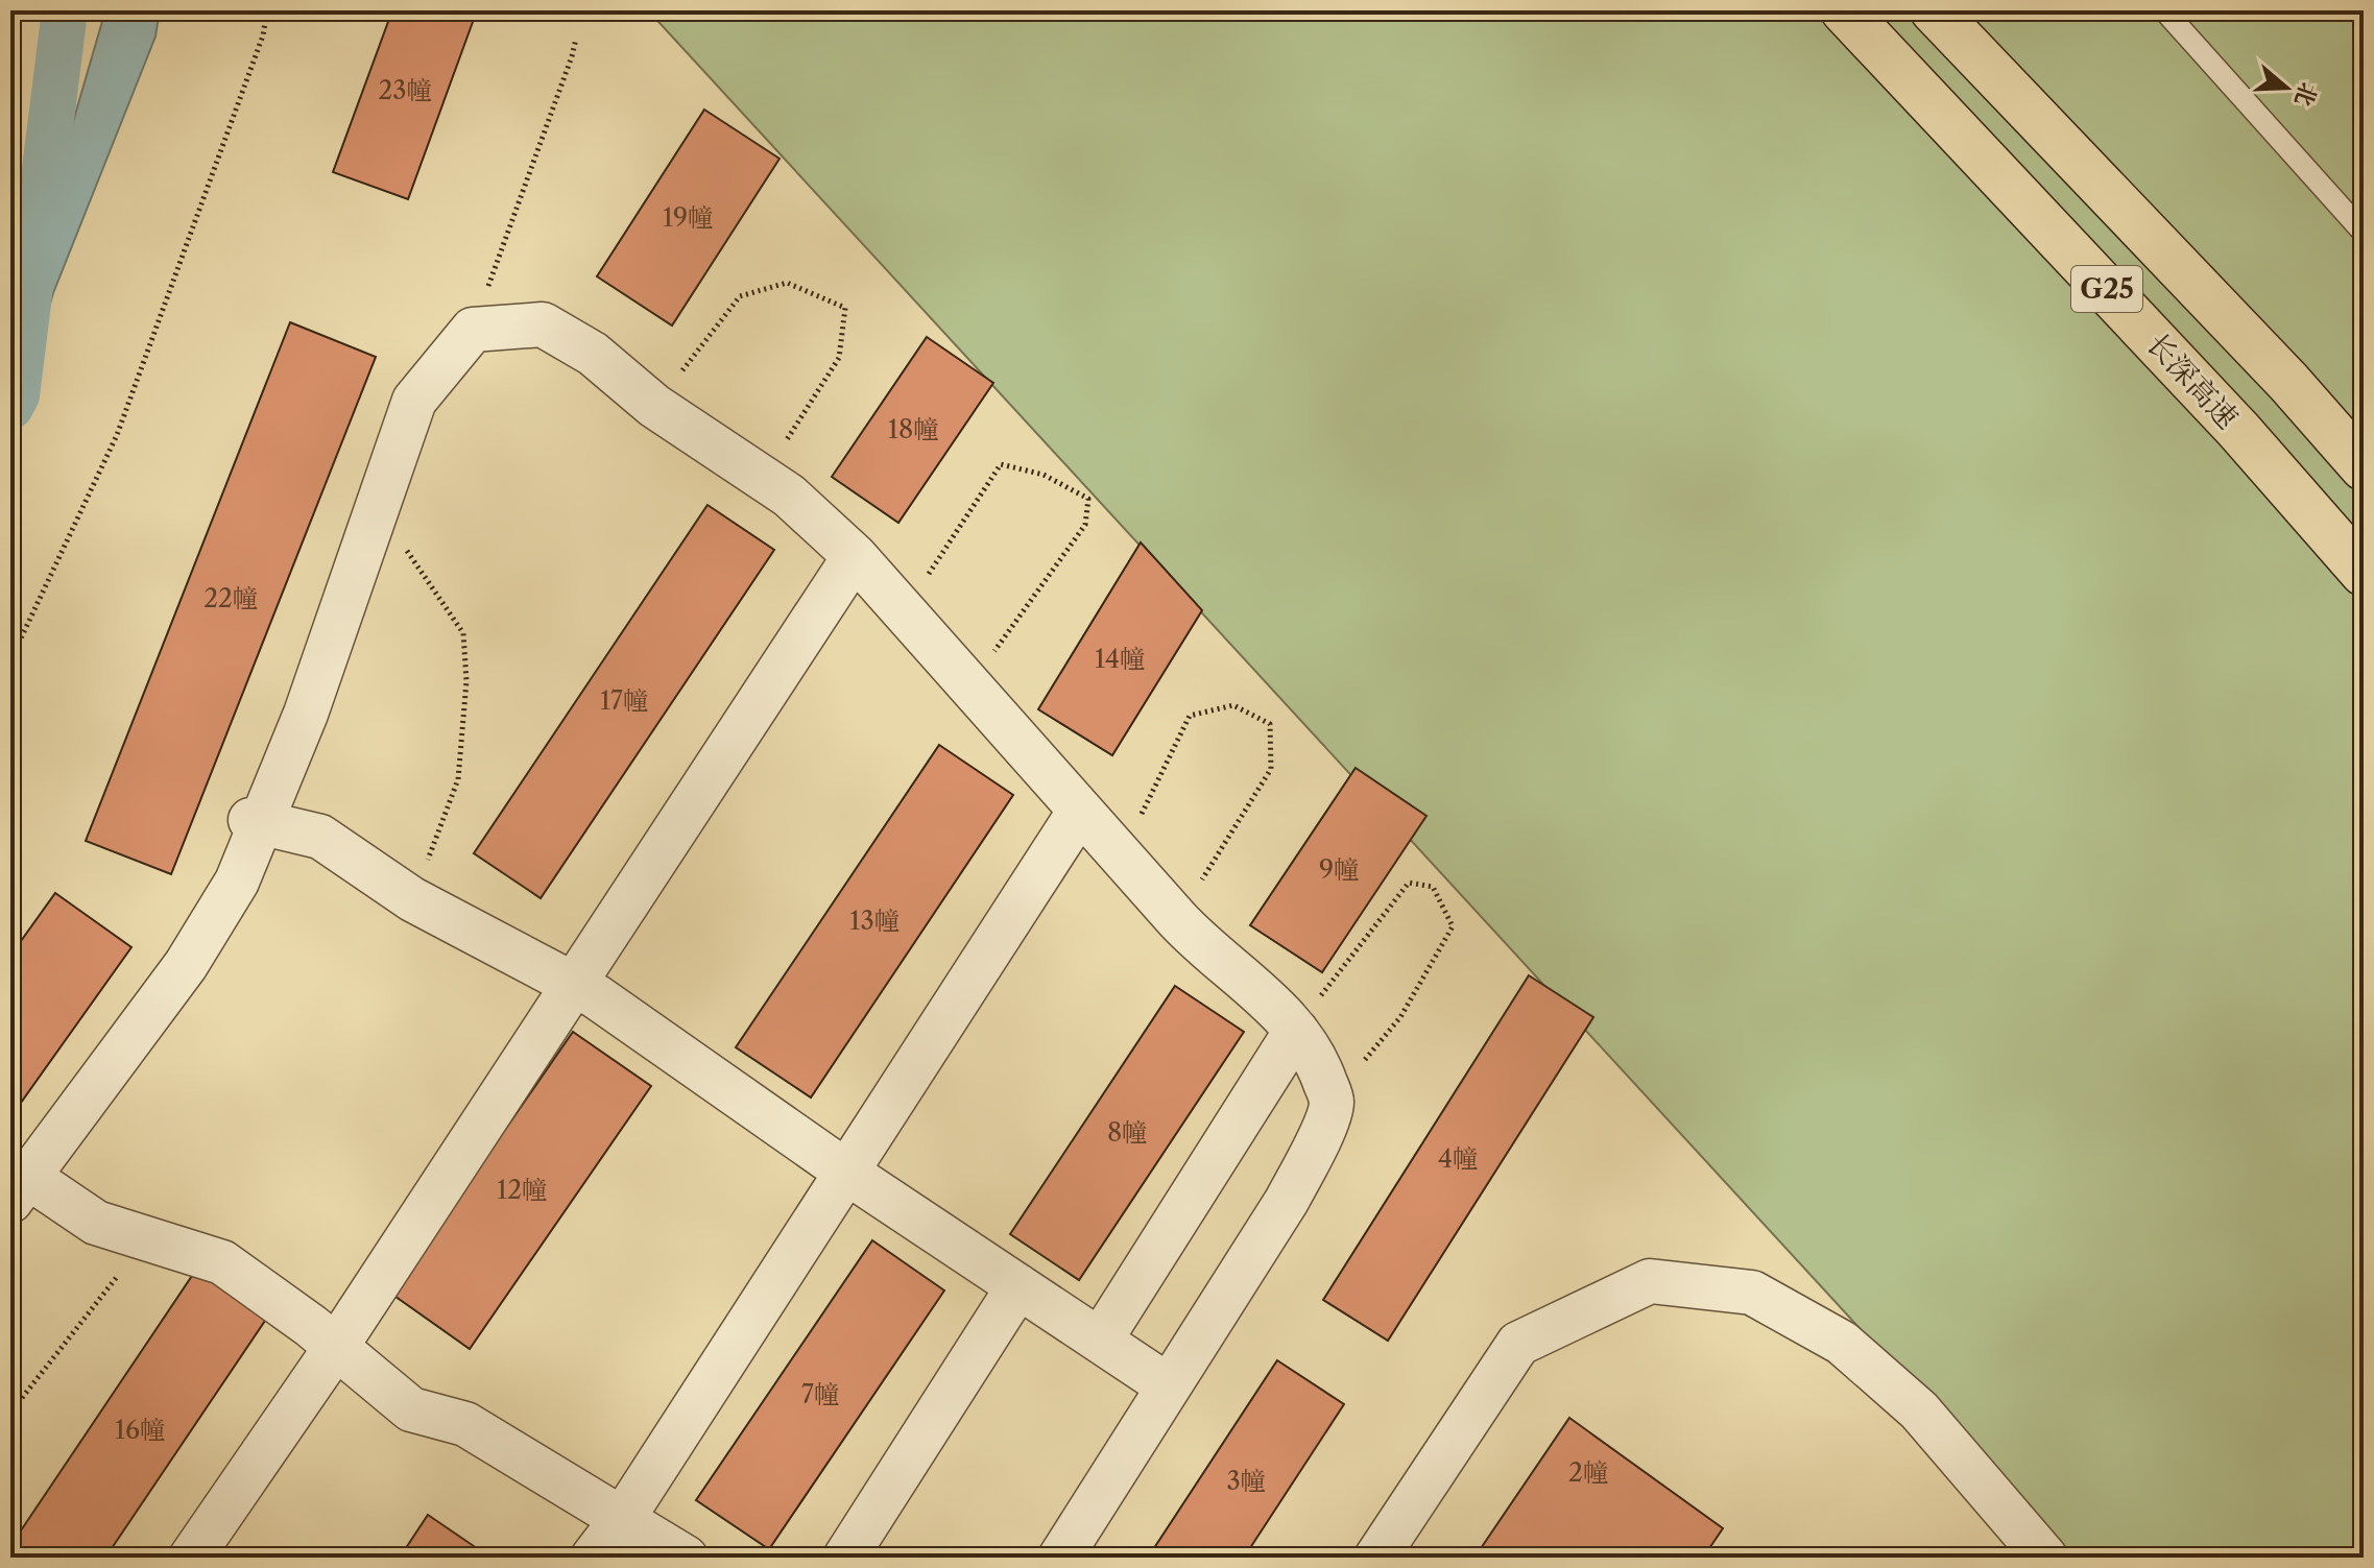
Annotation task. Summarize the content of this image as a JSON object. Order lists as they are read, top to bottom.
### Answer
{
  "streets": {
    "highway": ["G25", "长深高速"]
  },
  "house_numbers": [
    "23幢",
    "19幢",
    "18幢",
    "22幢",
    "14幢",
    "17幢",
    "9幢",
    "13幢",
    "8幢",
    "4幢",
    "12幢",
    "7幢",
    "16幢",
    "2幢",
    "3幢"
  ],
  "north": "right"
}
